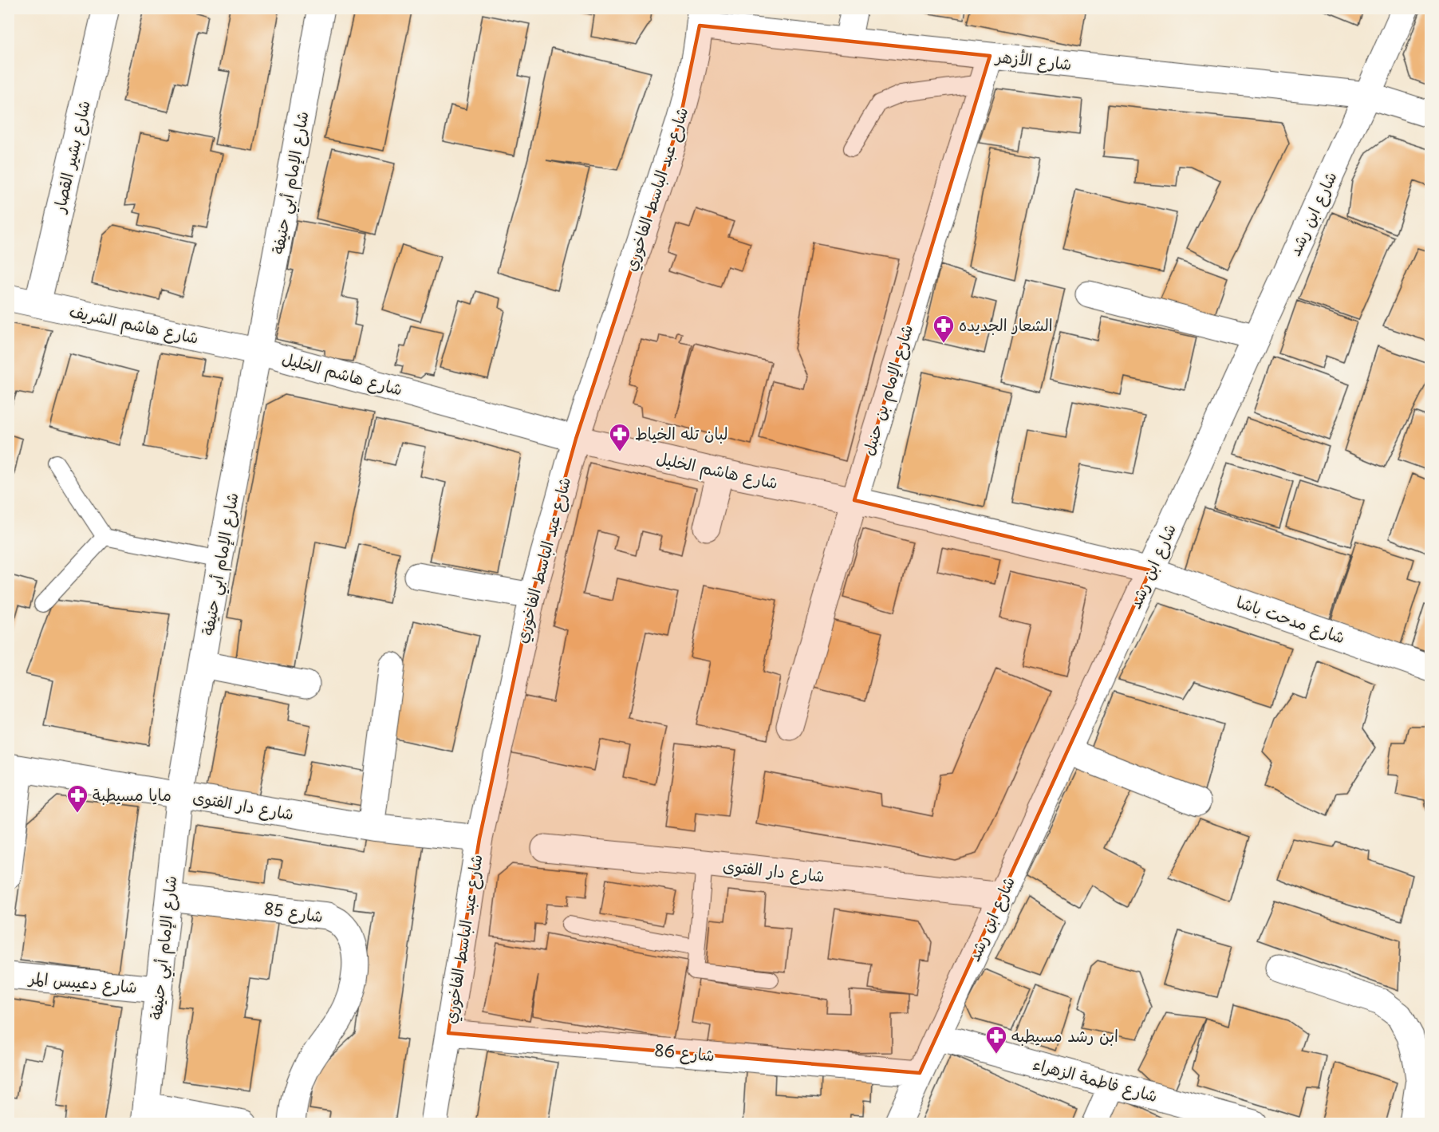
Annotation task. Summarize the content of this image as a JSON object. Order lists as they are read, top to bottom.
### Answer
{
  "streets": {
    "street": [
      "شارع الأزهر",
      "شارع بشير القصار",
      "شارع الإمام أبي حنيفة",
      "شارع عبد الباسط الفاخوري",
      "شارع ابن رشد",
      "شارع هاشم الشريف",
      "شارع هاشم الخليل",
      "شارع الإمام بن حنبل",
      "شارع مدحت باشا",
      "شارع دار الفتوى",
      "شارع 85",
      "شارع دعيبس المر",
      "شارع 86",
      "شارع فاطمة الزهراء"
    ]
  },
  "crossings": [
    ["شارع الأزهر", "شارع عبد الباسط الفاخوري"],
    ["شارع الأزهر", "شارع ابن رشد"],
    ["شارع الأزهر", "شارع الإمام بن حنبل"],
    ["شارع بشير القصار", "شارع هاشم الشريف"],
    ["شارع الإمام أبي حنيفة", "شارع هاشم الشريف"],
    ["شارع الإمام أبي حنيفة", "شارع هاشم الخليل"],
    ["شارع الإمام أبي حنيفة", "شارع دار الفتوى"],
    ["شارع الإمام أبي حنيفة", "شارع 85"],
    ["شارع الإمام أبي حنيفة", "شارع دعيبس المر"],
    ["شارع عبد الباسط الفاخوري", "شارع هاشم الخليل"],
    ["شارع عبد الباسط الفاخوري", "شارع دار الفتوى"],
    ["شارع عبد الباسط الفاخوري", "شارع 86"],
    ["شارع ابن رشد", "شارع هاشم الخليل"],
    ["شارع ابن رشد", "شارع مدحت باشا"],
    ["شارع ابن رشد", "شارع دار الفتوى"],
    ["شارع ابن رشد", "شارع 86"],
    ["شارع ابن رشد", "شارع فاطمة الزهراء"],
    ["شارع هاشم الشريف", "شارع هاشم الخليل"],
    ["شارع هاشم الخليل", "شارع الإمام بن حنبل"],
    ["شارع هاشم الخليل", "شارع مدحت باشا"]
  ],
  "places": {
    "pharmacy": [
      "الشعار الجديده",
      "لبان تله الخياط",
      "مايا مسيطبة",
      "ابن رشد مسيطبه"
    ]
  }
}
